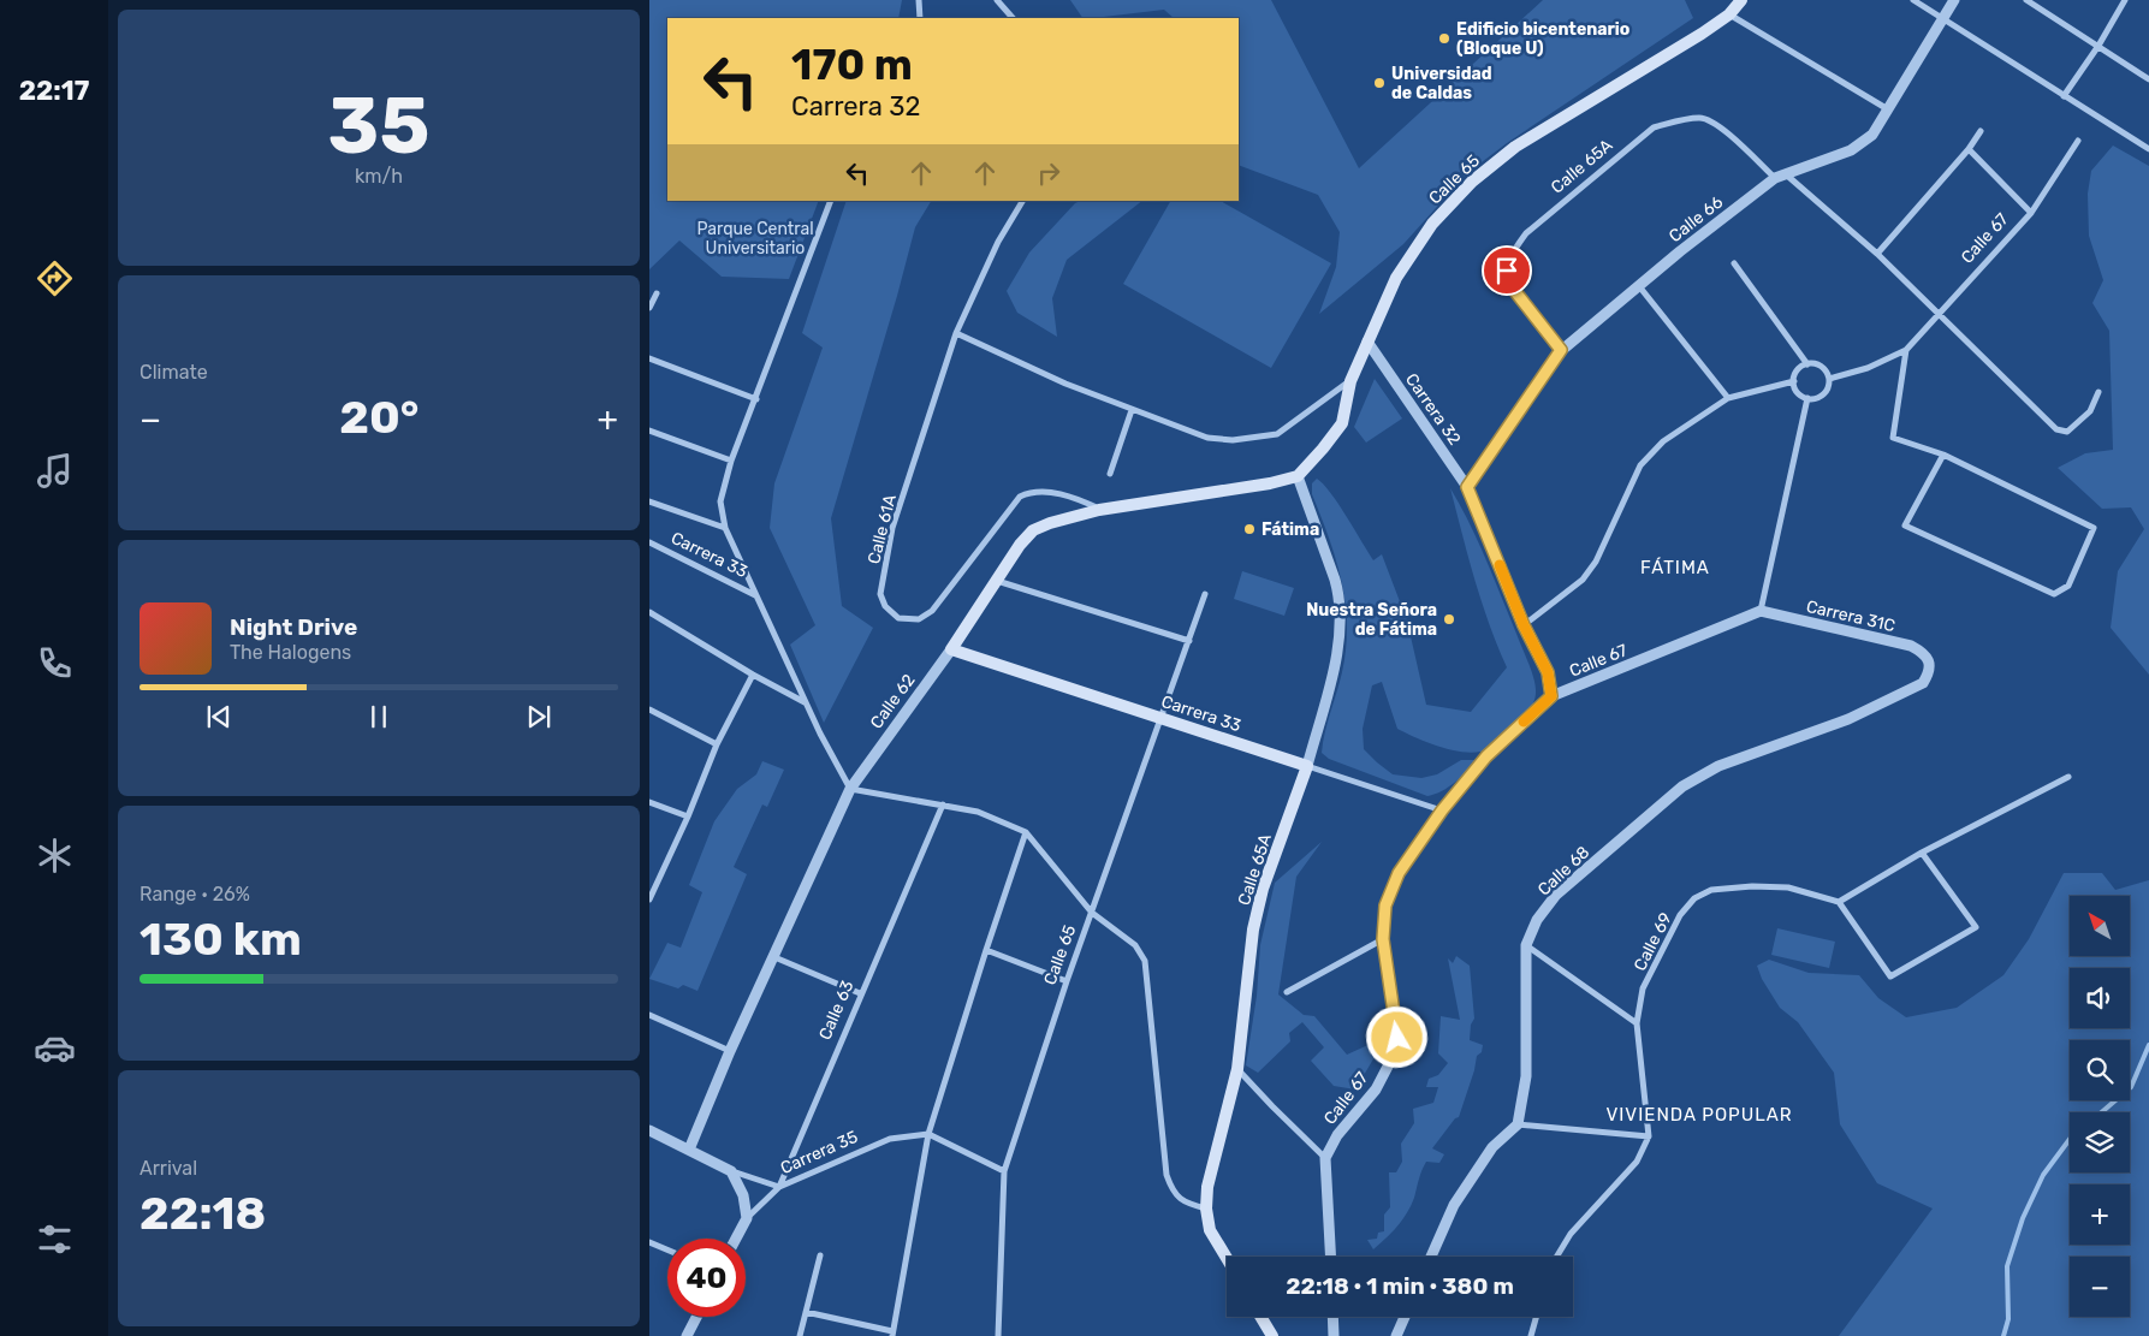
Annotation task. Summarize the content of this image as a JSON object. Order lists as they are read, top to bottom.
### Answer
{
  "streets": {
    "main road": [
      "Calle 65A",
      "Calle 65",
      "Carrera 33",
      "Calle 62"
    ],
    "street": [
      "Calle 66",
      "Calle 67",
      "Carrera 32",
      "Calle 61A",
      "Carrera 31C",
      "Calle 68",
      "Calle 69",
      "Calle 63",
      "Carrera 35"
    ]
  },
  "crossings": [
    ["Calle 65A", "Calle 65"],
    ["Calle 65A", "Calle 66"],
    ["Calle 65A", "Carrera 33"],
    ["Calle 65A", "Calle 62"],
    ["Calle 65", "Carrera 32"],
    ["Calle 65", "Carrera 33"],
    ["Calle 65", "Calle 62"],
    ["Calle 66", "Carrera 32"],
    ["Calle 67", "Carrera 32"],
    ["Calle 67", "Carrera 33"],
    ["Calle 67", "Carrera 31C"],
    ["Calle 61A", "Calle 62"],
    ["Carrera 33", "Calle 62"],
    ["Carrera 31C", "Calle 68"],
    ["Calle 62", "Carrera 35"],
    ["Calle 63", "Carrera 35"]
  ],
  "districts": ["FÁTIMA", "VIVIENDA POPULAR"],
  "parks": ["Parque Central Universitario"],
  "places": [
    "Edificio bicentenario (Bloque U)",
    "Universidad de Caldas",
    "Fátima",
    "Nuestra Señora de Fátima"
  ],
  "north": "top left",
  "page": {
    "tabs": "22:17",
    "tile": [
      ["35", "km/h"],
      "Climate",
      ["Range · 26%", "130 km"],
      ["Arrival", "22:18"]
    ],
    "turn": ["170 m", "Carrera 32"],
    "heat": ["−", "20°", "+"],
    "song": ["Night Drive", "The Halogens"],
    "map_buttons": ["+", "−"],
    "limit": "40",
    "trip": "22:18 · 1 min · 380 m"
  }
}
